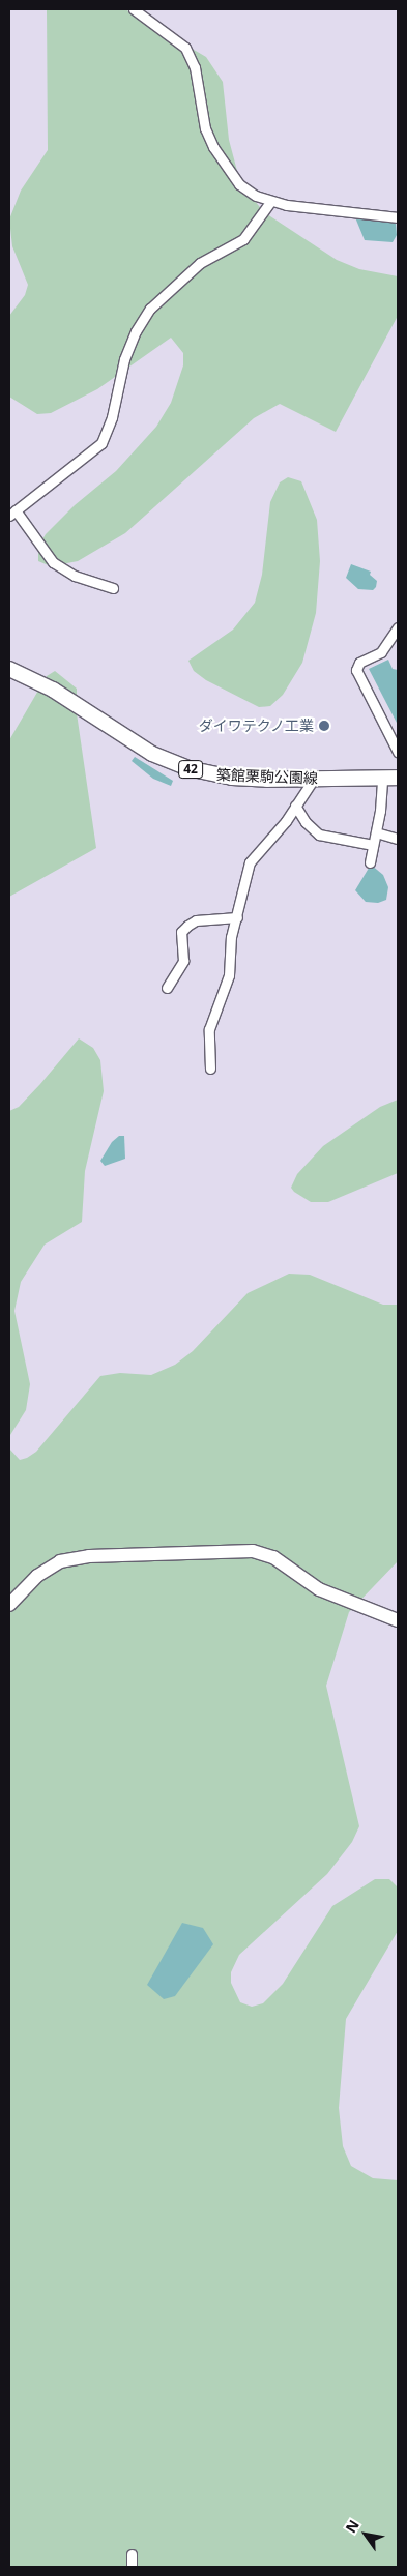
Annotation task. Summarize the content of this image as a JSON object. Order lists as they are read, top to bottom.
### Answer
{
  "streets": {
    "main road": ["42", "築館栗駒公園線"]
  },
  "places": ["ダイワテクノ工業"],
  "north": "top left"
}
